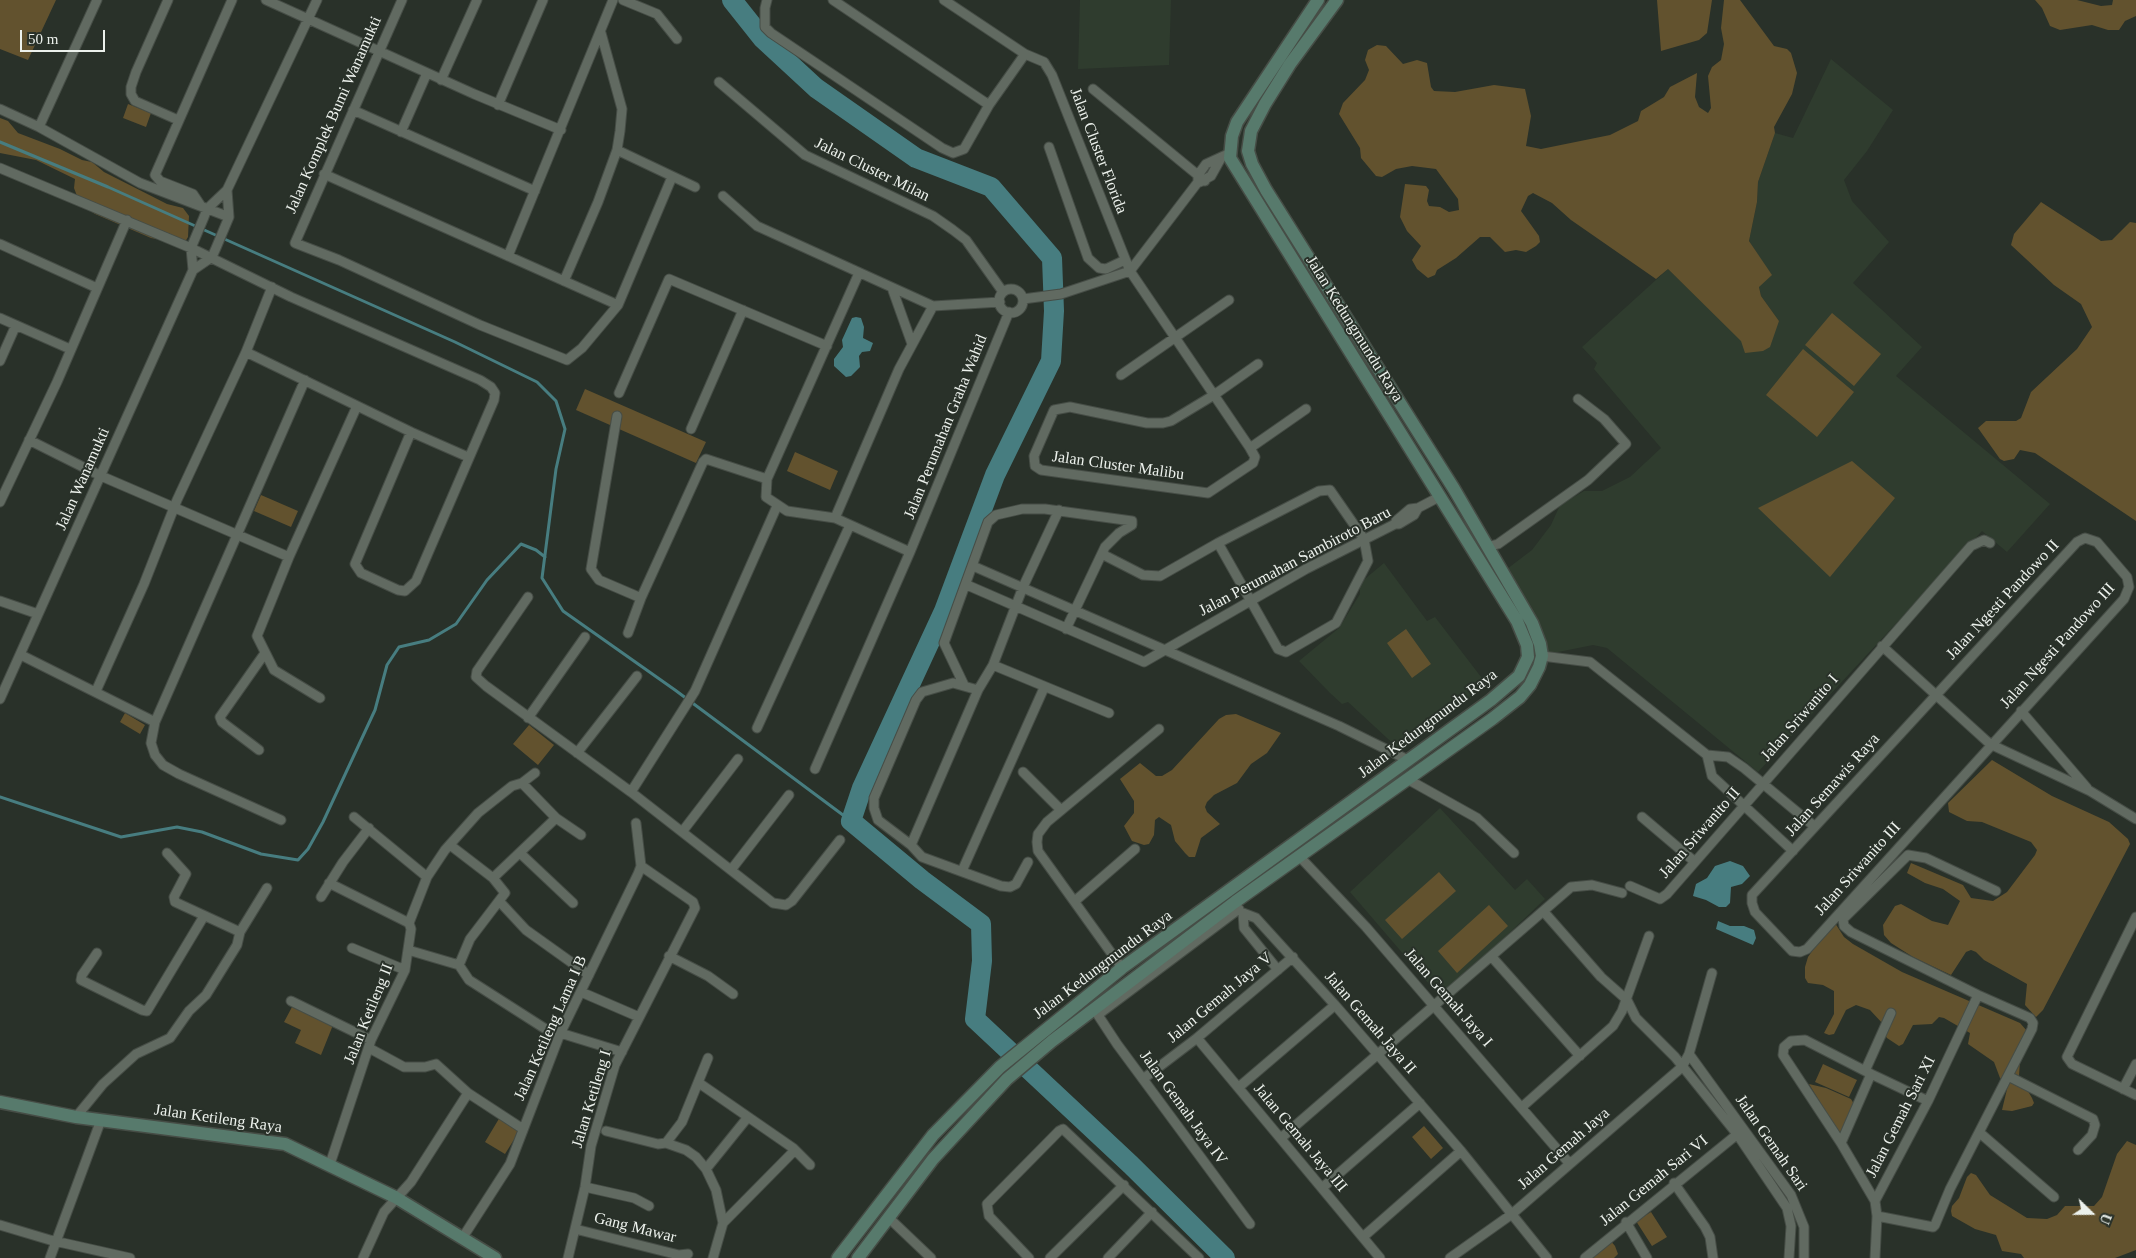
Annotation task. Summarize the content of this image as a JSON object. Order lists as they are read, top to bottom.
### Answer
{
  "streets": {
    "main road": ["Jalan Kedungmundu Raya", "Jalan Ketileng Raya"],
    "street": [
      "Jalan Komplek Bumi Wanamukti",
      "Jalan Cluster Florida",
      "Jalan Cluster Milan",
      "Jalan Perumahan Graha Wahid",
      "Jalan Cluster Malibu",
      "Jalan Wanamukti",
      "Jalan Perumahan Sambiroto Baru",
      "Jalan Ngesti Pandowo II",
      "Jalan Ngesti Pandowo III",
      "Jalan Sriwanito I",
      "Jalan Semawis Raya",
      "Jalan Sriwanito II",
      "Jalan Sriwanito III",
      "Jalan Gemah Jaya V",
      "Jalan Gemah Jaya I",
      "Jalan Ketileng II",
      "Jalan Gemah Jaya II",
      "Jalan Ketileng Lama I B",
      "Jalan Ketileng I",
      "Jalan Gemah Jaya IV",
      "Jalan Gemah Sari XI",
      "Jalan Gemah Jaya III",
      "Jalan Gemah Sari",
      "Jalan Gemah Jaya",
      "Jalan Gemah Sari VI",
      "Gang Mawar"
    ]
  },
  "crossings": [
    ["Jalan Cluster Milan", "Jalan Perumahan Graha Wahid"],
    ["Jalan Kedungmundu Raya", "Jalan Perumahan Sambiroto Baru"],
    ["Jalan Kedungmundu Raya", "Jalan Gemah Jaya I"],
    ["Jalan Kedungmundu Raya", "Jalan Gemah Jaya II"],
    ["Jalan Kedungmundu Raya", "Jalan Gemah Jaya IV"],
    ["Jalan Ngesti Pandowo II", "Jalan Ngesti Pandowo III"],
    ["Jalan Ngesti Pandowo II", "Jalan Semawis Raya"],
    ["Jalan Ngesti Pandowo III", "Jalan Sriwanito III"],
    ["Jalan Sriwanito I", "Jalan Semawis Raya"],
    ["Jalan Sriwanito I", "Jalan Sriwanito II"],
    ["Jalan Semawis Raya", "Jalan Sriwanito III"],
    ["Jalan Gemah Jaya V", "Jalan Gemah Jaya II"],
    ["Jalan Gemah Jaya V", "Jalan Gemah Jaya IV"],
    ["Jalan Gemah Jaya V", "Jalan Gemah Jaya III"],
    ["Jalan Gemah Jaya I", "Jalan Gemah Jaya"],
    ["Jalan Ketileng II", "Jalan Ketileng Raya"],
    ["Jalan Gemah Jaya II", "Jalan Gemah Jaya"],
    ["Jalan Ketileng Lama I B", "Jalan Ketileng I"],
    ["Jalan Ketileng Lama I B", "Jalan Ketileng Raya"],
    ["Jalan Ketileng I", "Gang Mawar"],
    ["Jalan Gemah Sari", "Jalan Gemah Jaya"],
    ["Jalan Gemah Sari", "Jalan Gemah Sari VI"]
  ],
  "scale_bar": "50 m",
  "north": "right"
}
